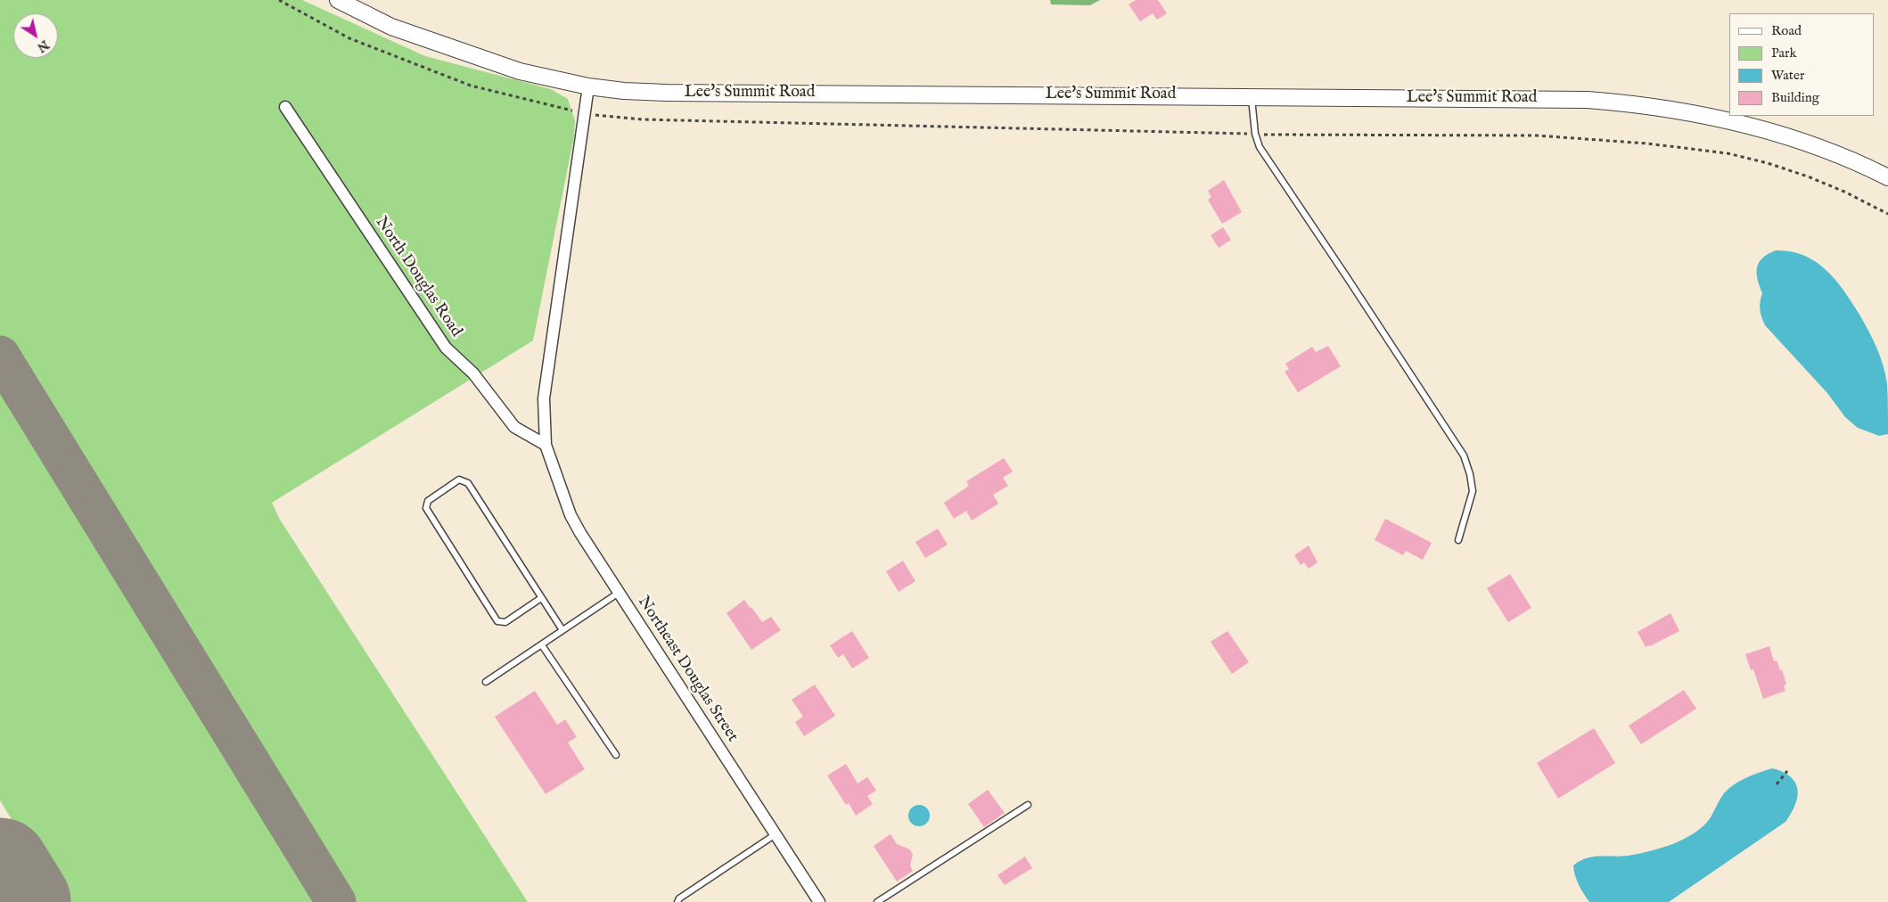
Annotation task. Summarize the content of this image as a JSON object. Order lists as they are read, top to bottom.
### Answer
{
  "streets": {
    "main road": ["Lee's Summit Road"],
    "street": ["North Douglas Road", "Northeast Douglas Street"]
  },
  "crossings": [
    ["Lee's Summit Road", "Northeast Douglas Street"],
    ["North Douglas Road", "Northeast Douglas Street"]
  ],
  "legend": [
    "Road",
    "Park",
    "Water",
    "Building"
  ],
  "north": "bottom right"
}
